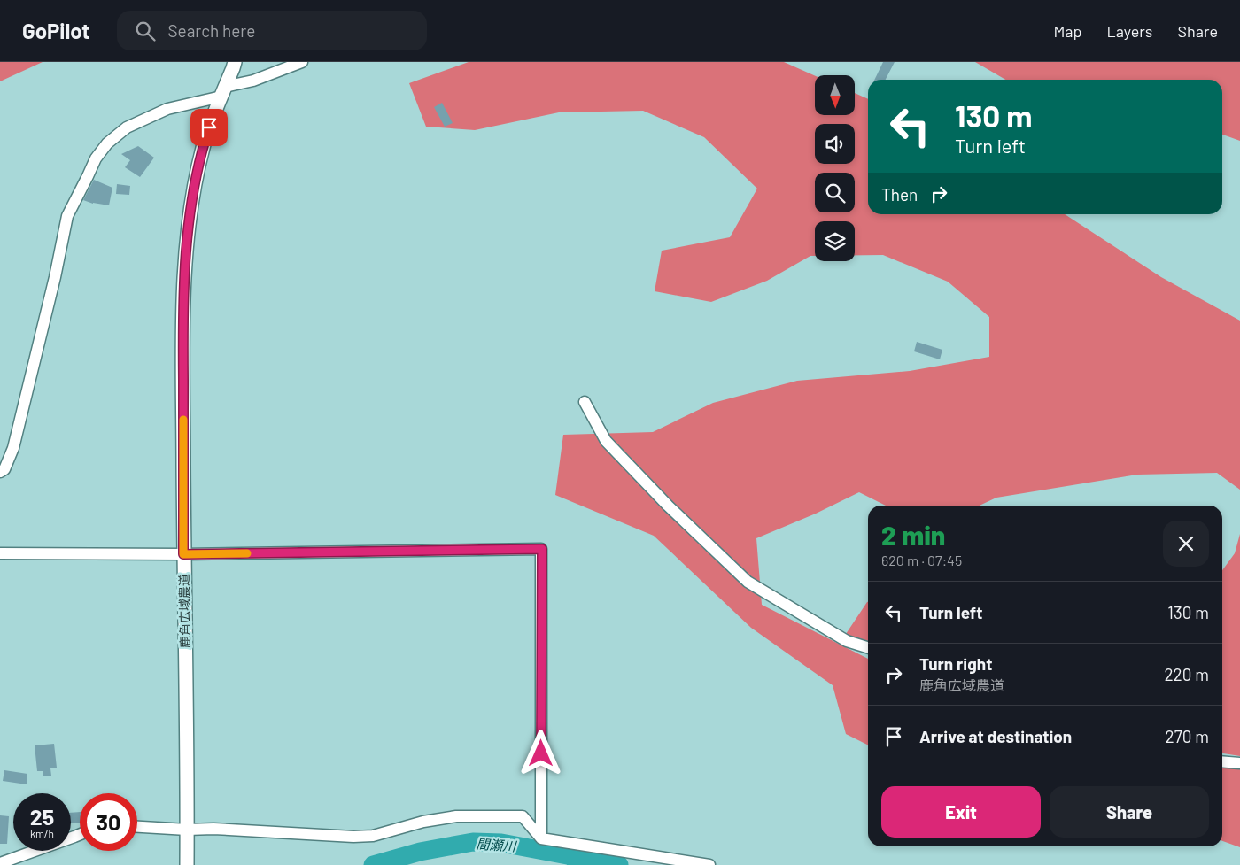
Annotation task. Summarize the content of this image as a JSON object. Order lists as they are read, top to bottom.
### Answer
{
  "streets": {
    "street": ["鹿角広域農道"]
  },
  "water": ["間瀬川"],
  "north": "bottom",
  "page": {
    "header": "GoPilot",
    "search": "Search here",
    "nav": ["Map", "Layers", "Share"],
    "turn": ["130 m", "Turn left"],
    "then": "Then",
    "heading": ["2 min", "620 m · 07:45"],
    "list": [
      {
        "name": "Turn left",
        "value": "130 m"
      },
      {
        "name": "Turn right",
        "note": "鹿角広域農道",
        "value": "220 m"
      },
      {
        "name": "Arrive at destination",
        "value": "270 m"
      }
    ],
    "buttons": ["Exit", "Share"],
    "speed": "25 km/h",
    "limit": "30"
  }
}
